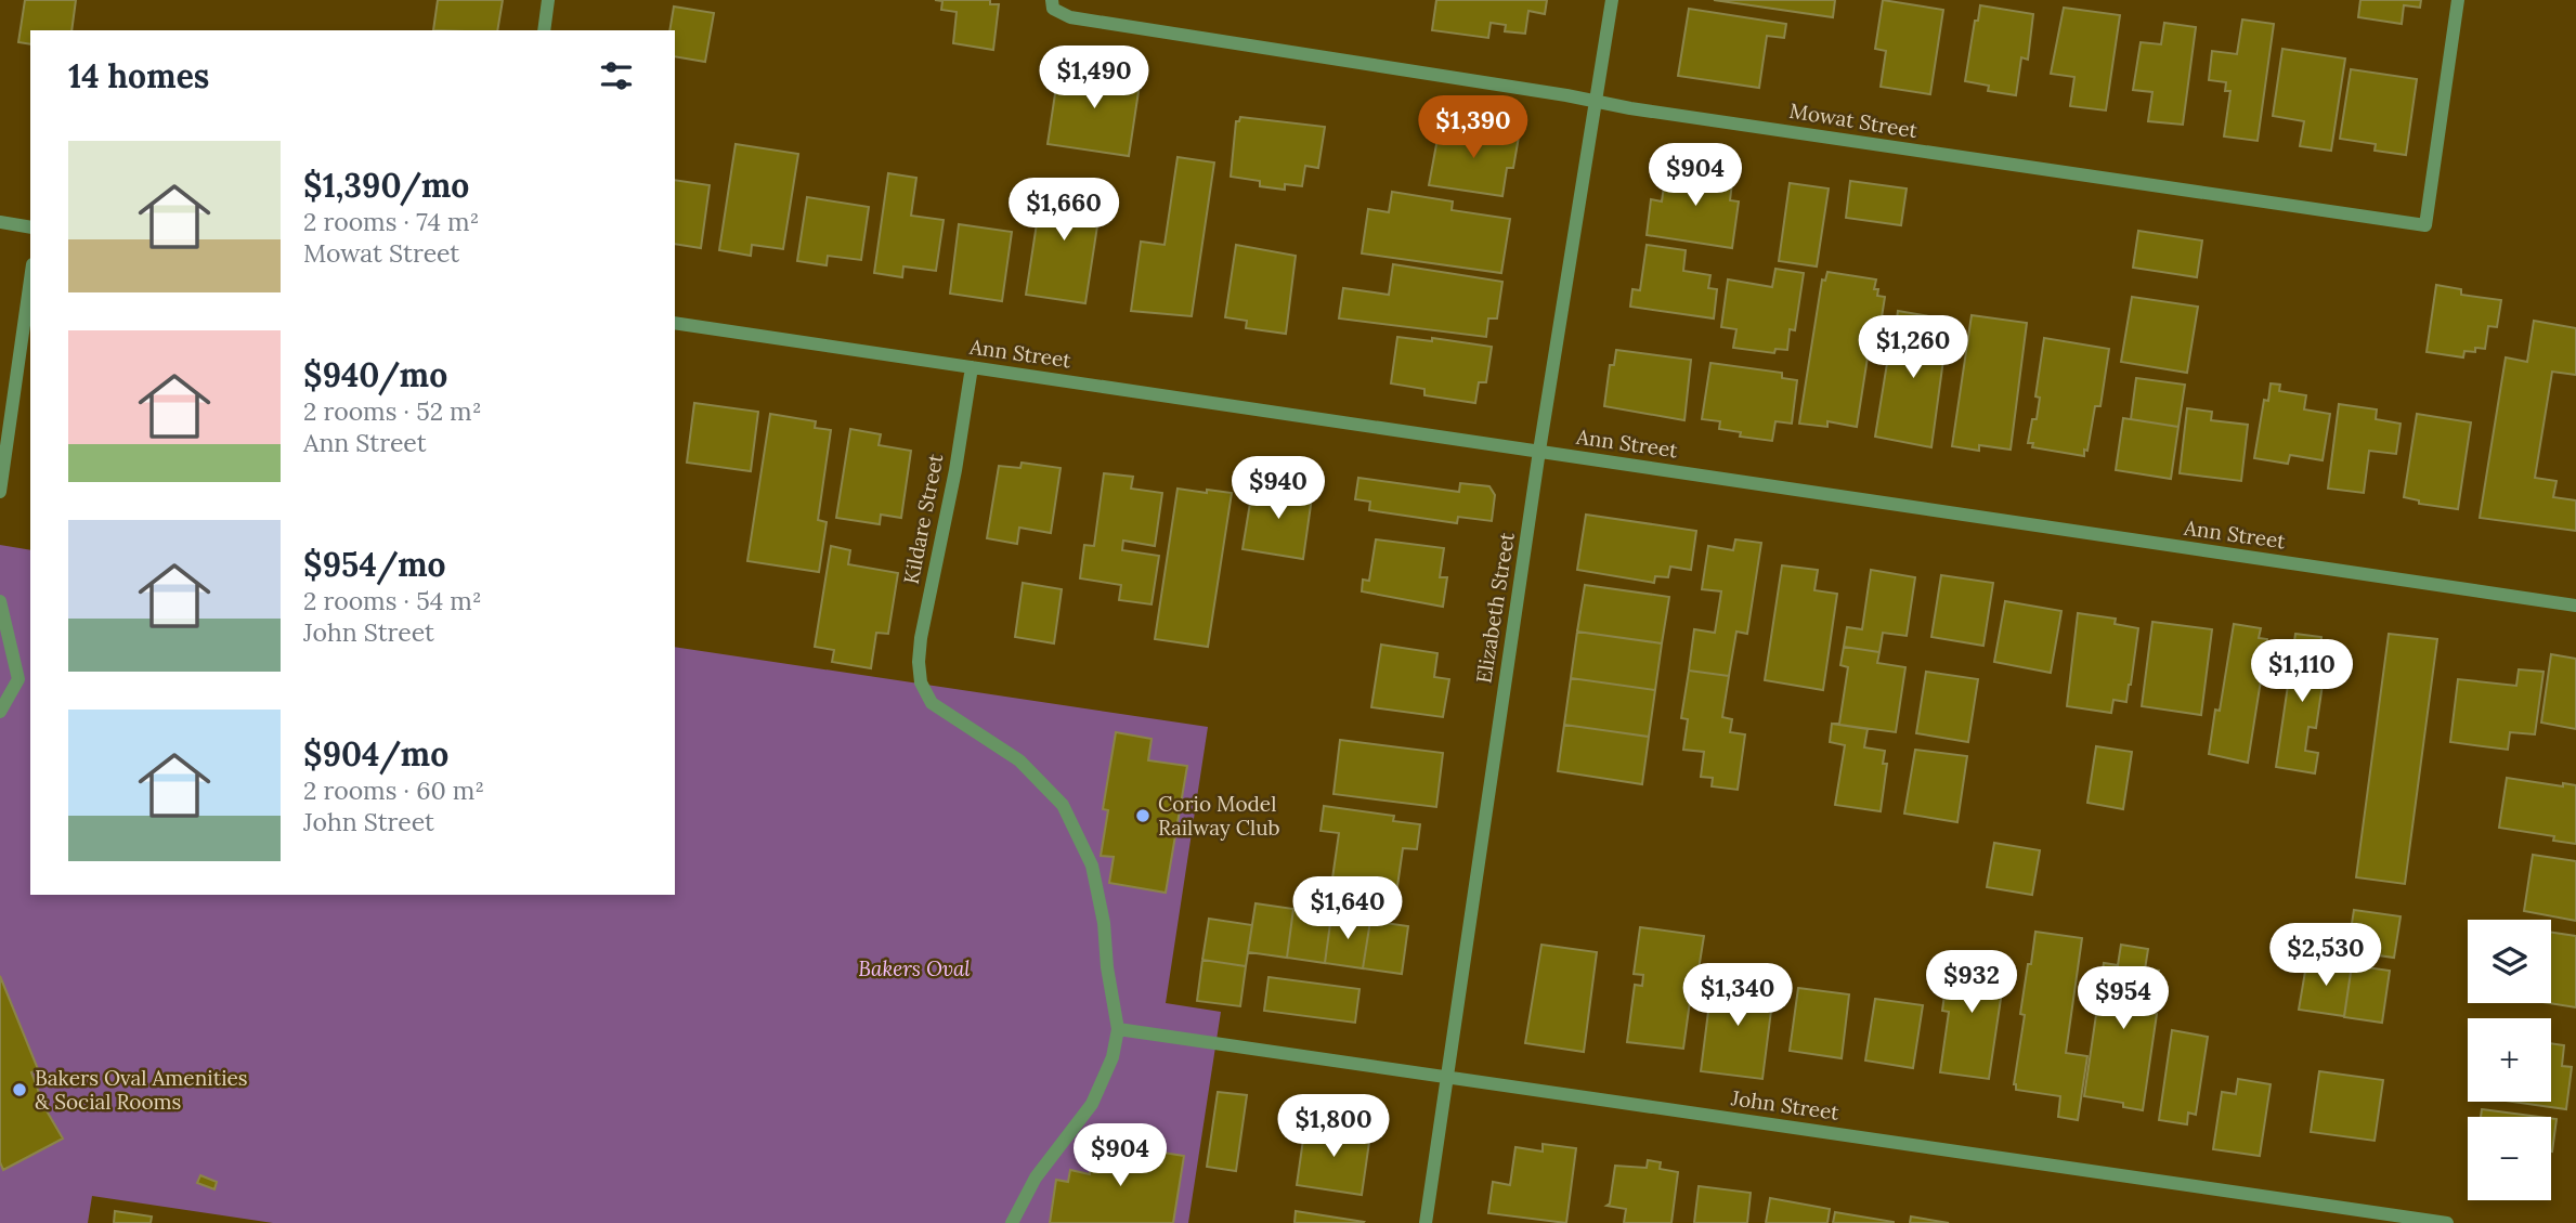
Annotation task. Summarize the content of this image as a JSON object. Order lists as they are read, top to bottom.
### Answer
{
  "streets": {
    "street": [
      "Mowat Street",
      "Ann Street",
      "Kildare Street",
      "Elizabeth Street",
      "John Street"
    ]
  },
  "crossings": [
    ["Mowat Street", "Elizabeth Street"],
    ["Ann Street", "Kildare Street"],
    ["Ann Street", "Elizabeth Street"],
    ["Kildare Street", "John Street"],
    ["Elizabeth Street", "John Street"]
  ],
  "parks": ["Bakers Oval"],
  "places": ["Corio Model Railway Club", "Bakers Oval Amenities & Social Rooms"],
  "page": {
    "heading": "14 homes",
    "price": [
      "$1,490",
      "$1,390",
      "$904",
      "$1,660",
      "$1,260",
      "$940",
      "$1,110",
      "$1,640",
      "$2,530",
      "$932",
      "$1,340",
      "$954",
      "$1,800",
      "$904"
    ],
    "list": [
      {
        "name": "$1,390/mo",
        "note": "2 rooms · 74 m² · Mowat Street"
      },
      {
        "name": "$940/mo",
        "note": "2 rooms · 52 m² · Ann Street"
      },
      {
        "name": "$954/mo",
        "note": "2 rooms · 54 m² · John Street"
      },
      {
        "name": "$904/mo",
        "note": "2 rooms · 60 m² · John Street"
      }
    ],
    "map_buttons": ["+", "−"]
  }
}
